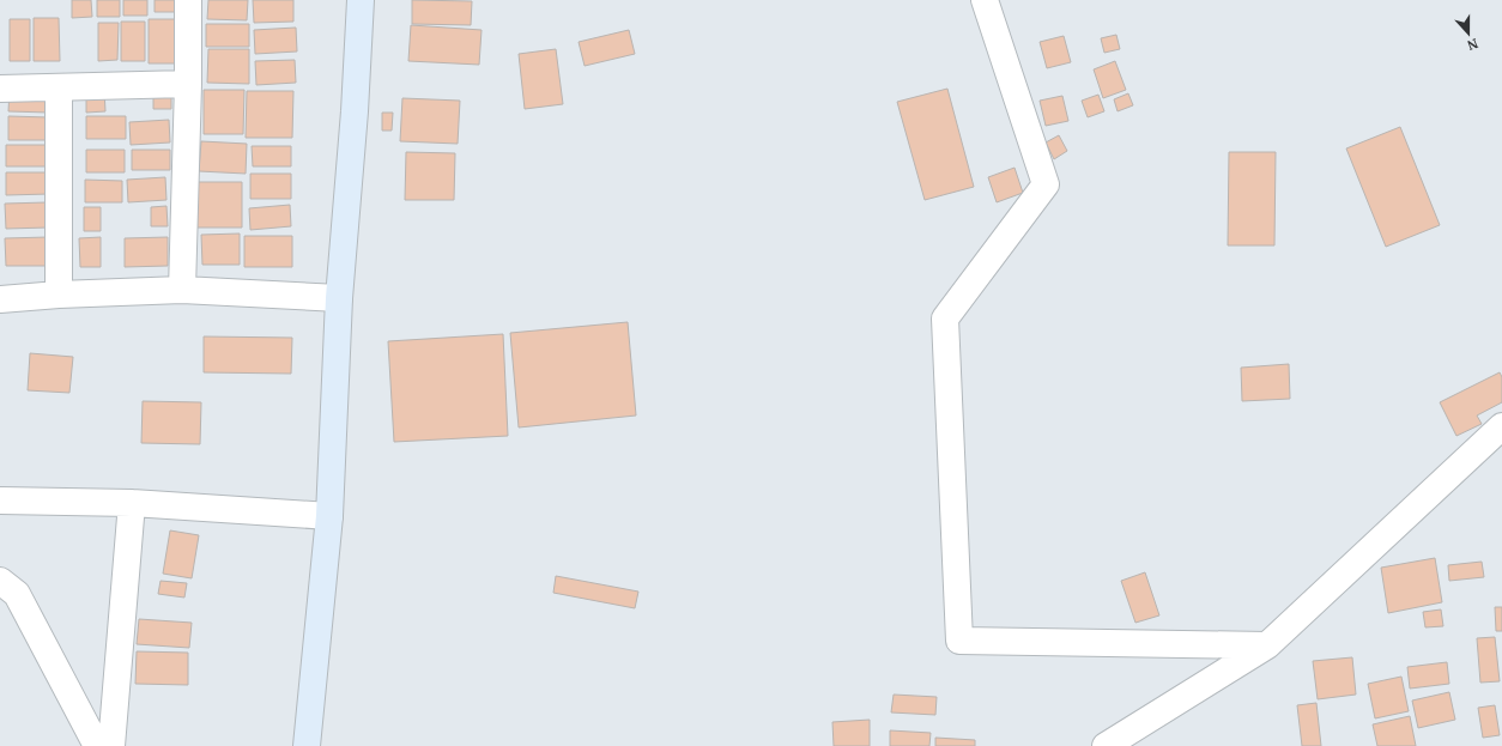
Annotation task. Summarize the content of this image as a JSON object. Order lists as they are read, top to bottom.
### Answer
{
  "north": "bottom"
}
